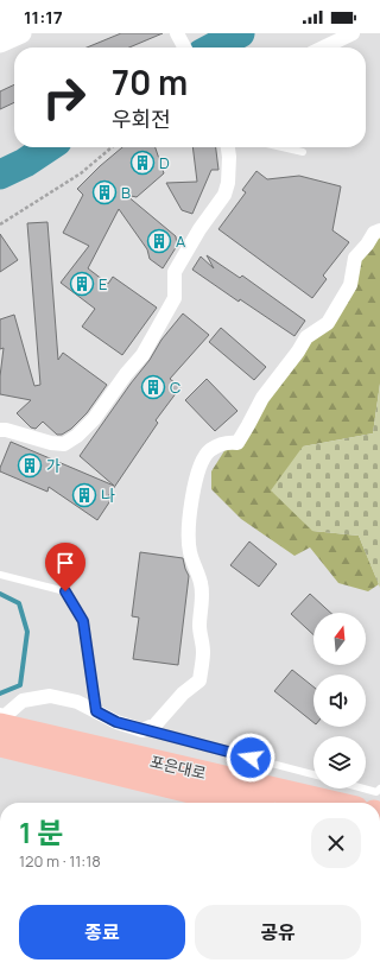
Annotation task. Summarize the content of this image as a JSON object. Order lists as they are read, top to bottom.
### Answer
{
  "streets": {
    "highway": ["포은대로"]
  },
  "places": {
    "building": [
      "D",
      "B",
      "A",
      "E",
      "C",
      "가",
      "나"
    ]
  },
  "north": "top",
  "page": {
    "status": "11:17",
    "turn": ["70 m", "우회전"],
    "heading": ["1 분", "120 m · 11:18"],
    "buttons": ["종료", "공유"]
  }
}
